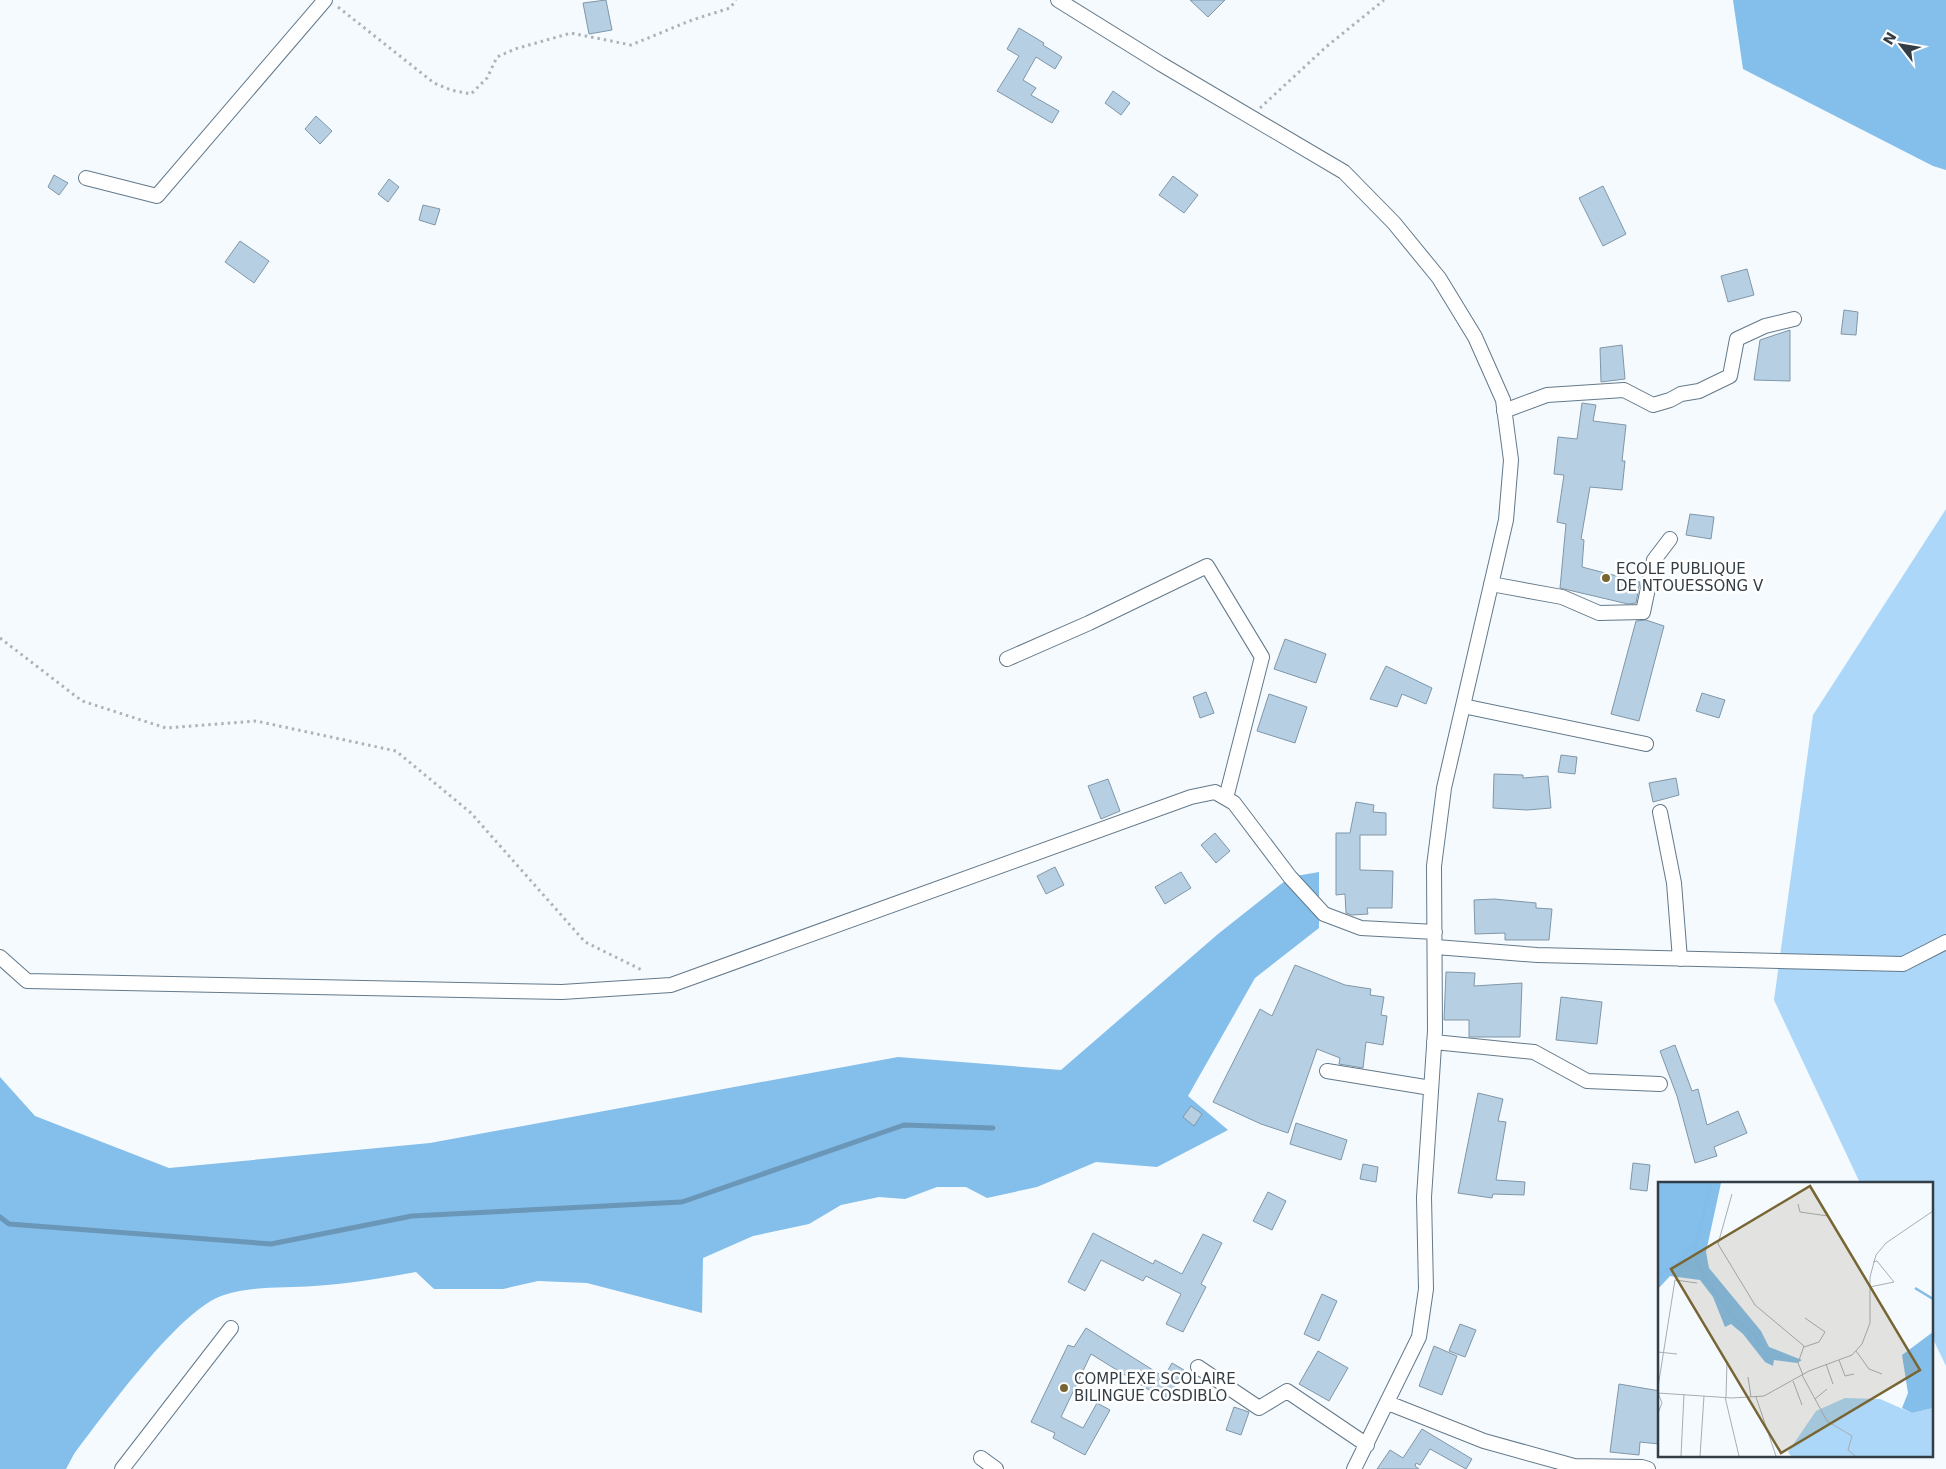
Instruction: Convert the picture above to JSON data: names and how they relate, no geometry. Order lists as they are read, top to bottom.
{
  "places": ["ECOLE PUBLIQUE DE NTOUESSONG V", "COMPLEXE SCOLAIRE BILINGUE COSDIBLO"],
  "north": "top left"
}
